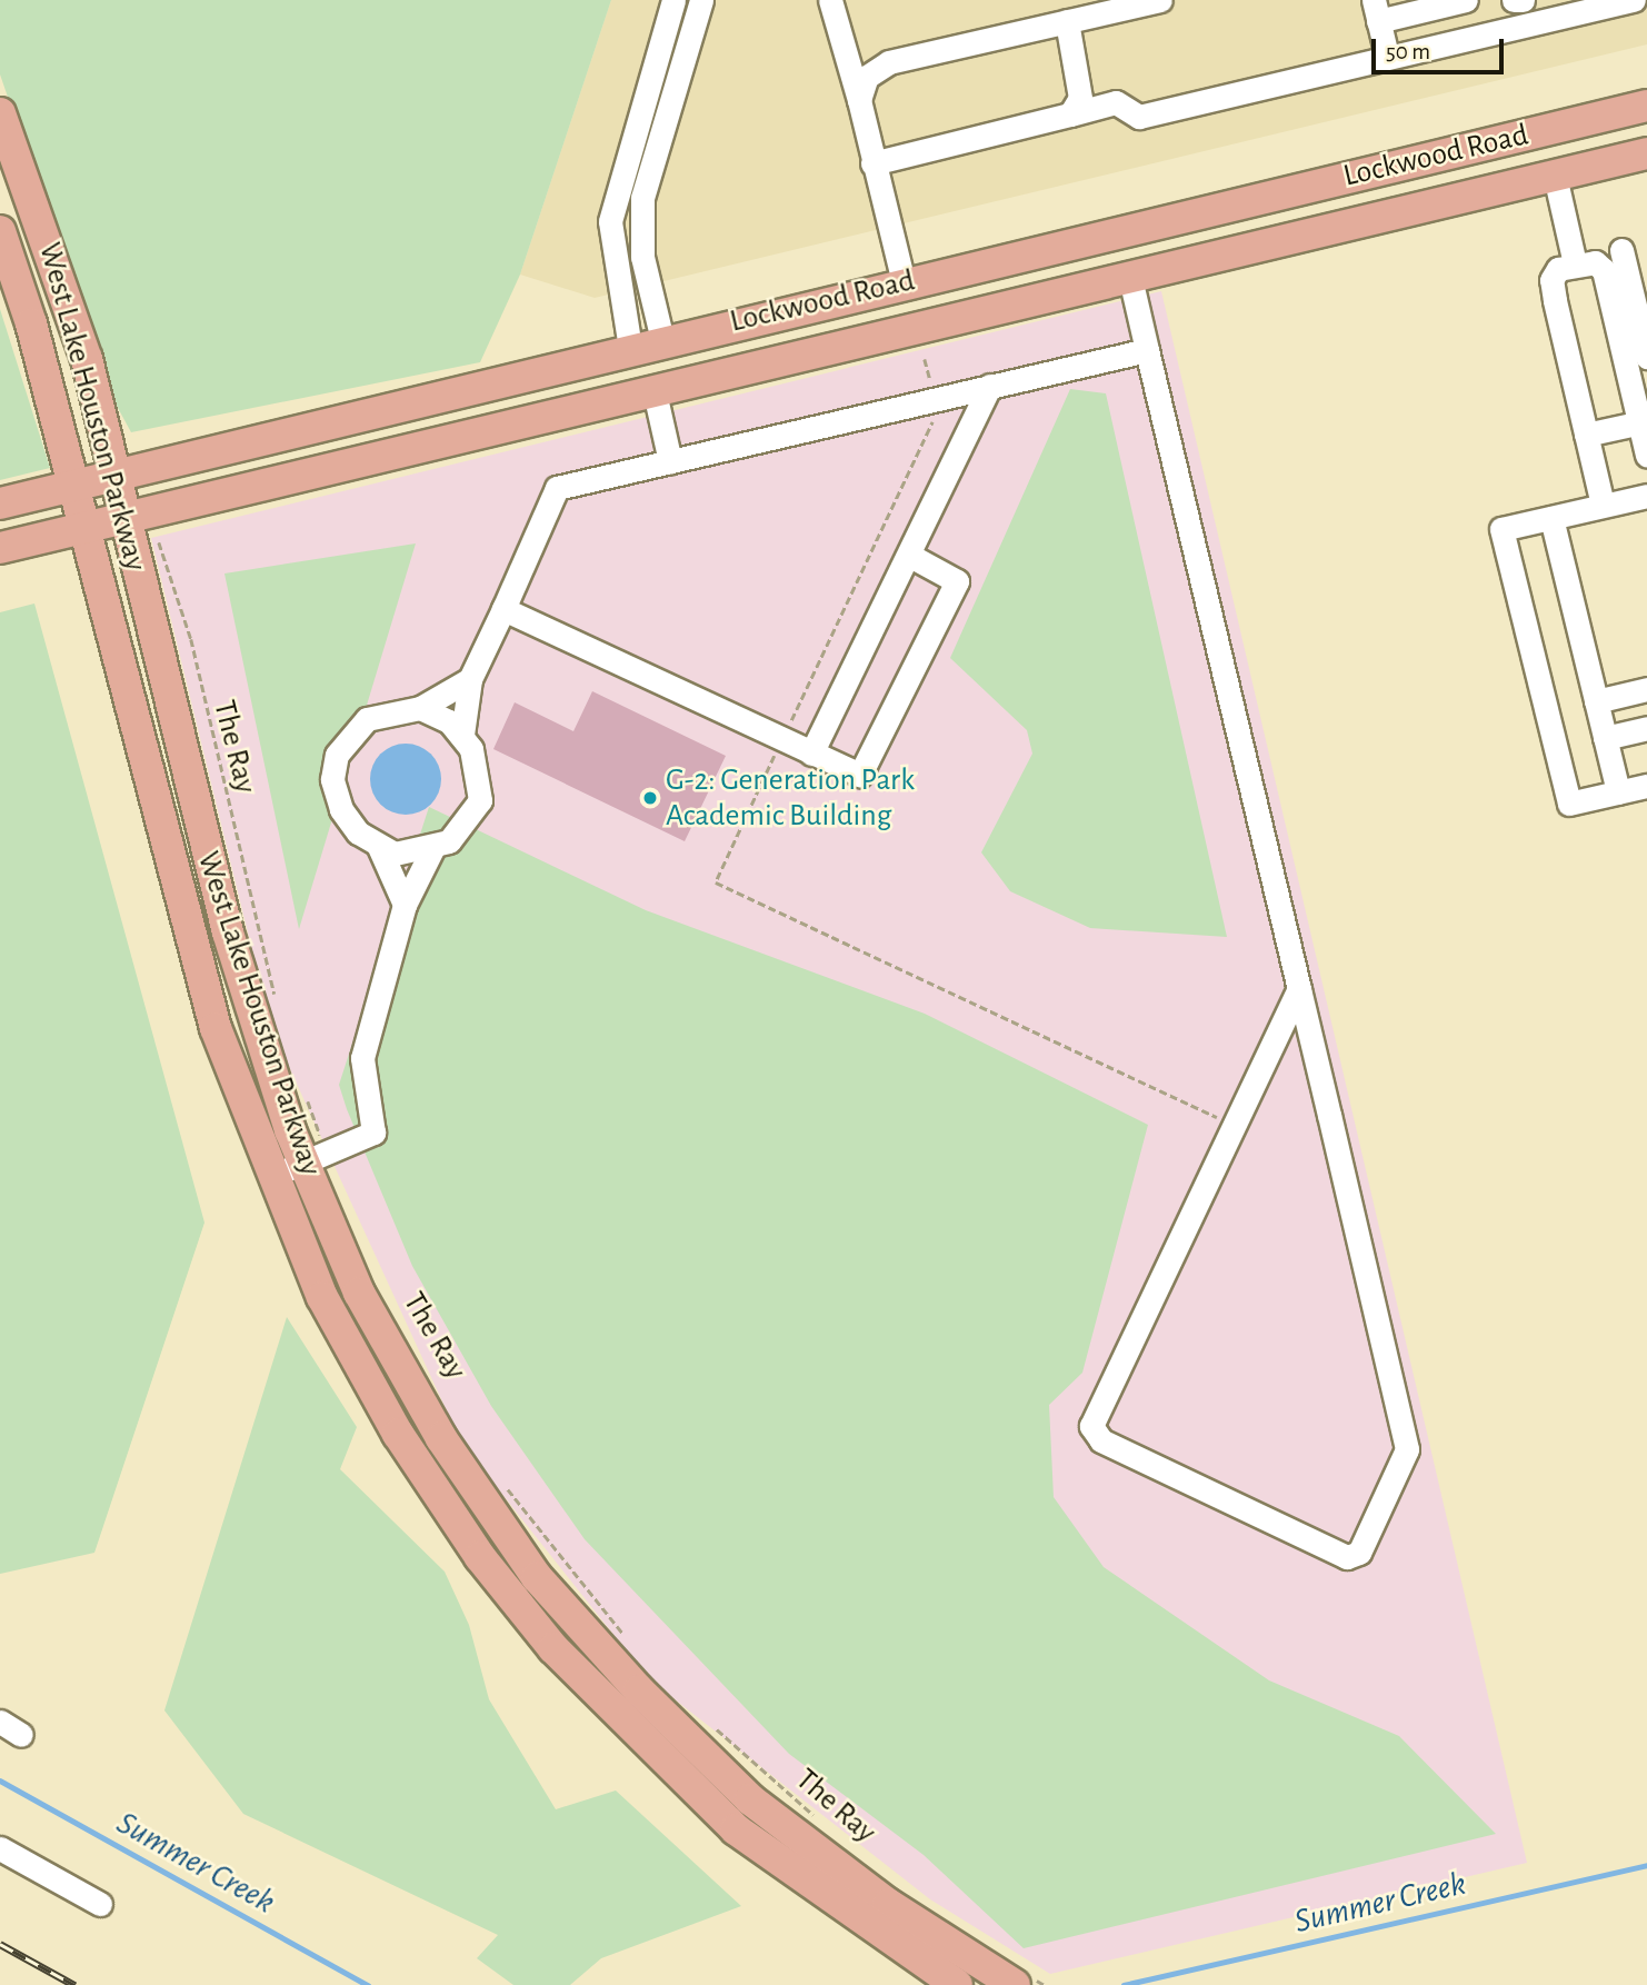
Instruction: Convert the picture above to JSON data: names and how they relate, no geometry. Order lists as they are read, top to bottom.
{
  "streets": {
    "main road": ["Lockwood Road", "West Lake Houston Parkway"],
    "path": ["The Ray"]
  },
  "crossings": [
    ["Lockwood Road", "West Lake Houston Parkway"]
  ],
  "water": ["Summer Creek"],
  "places": ["G-2: Generation Park Academic Building"],
  "scale_bar": "50 m"
}
